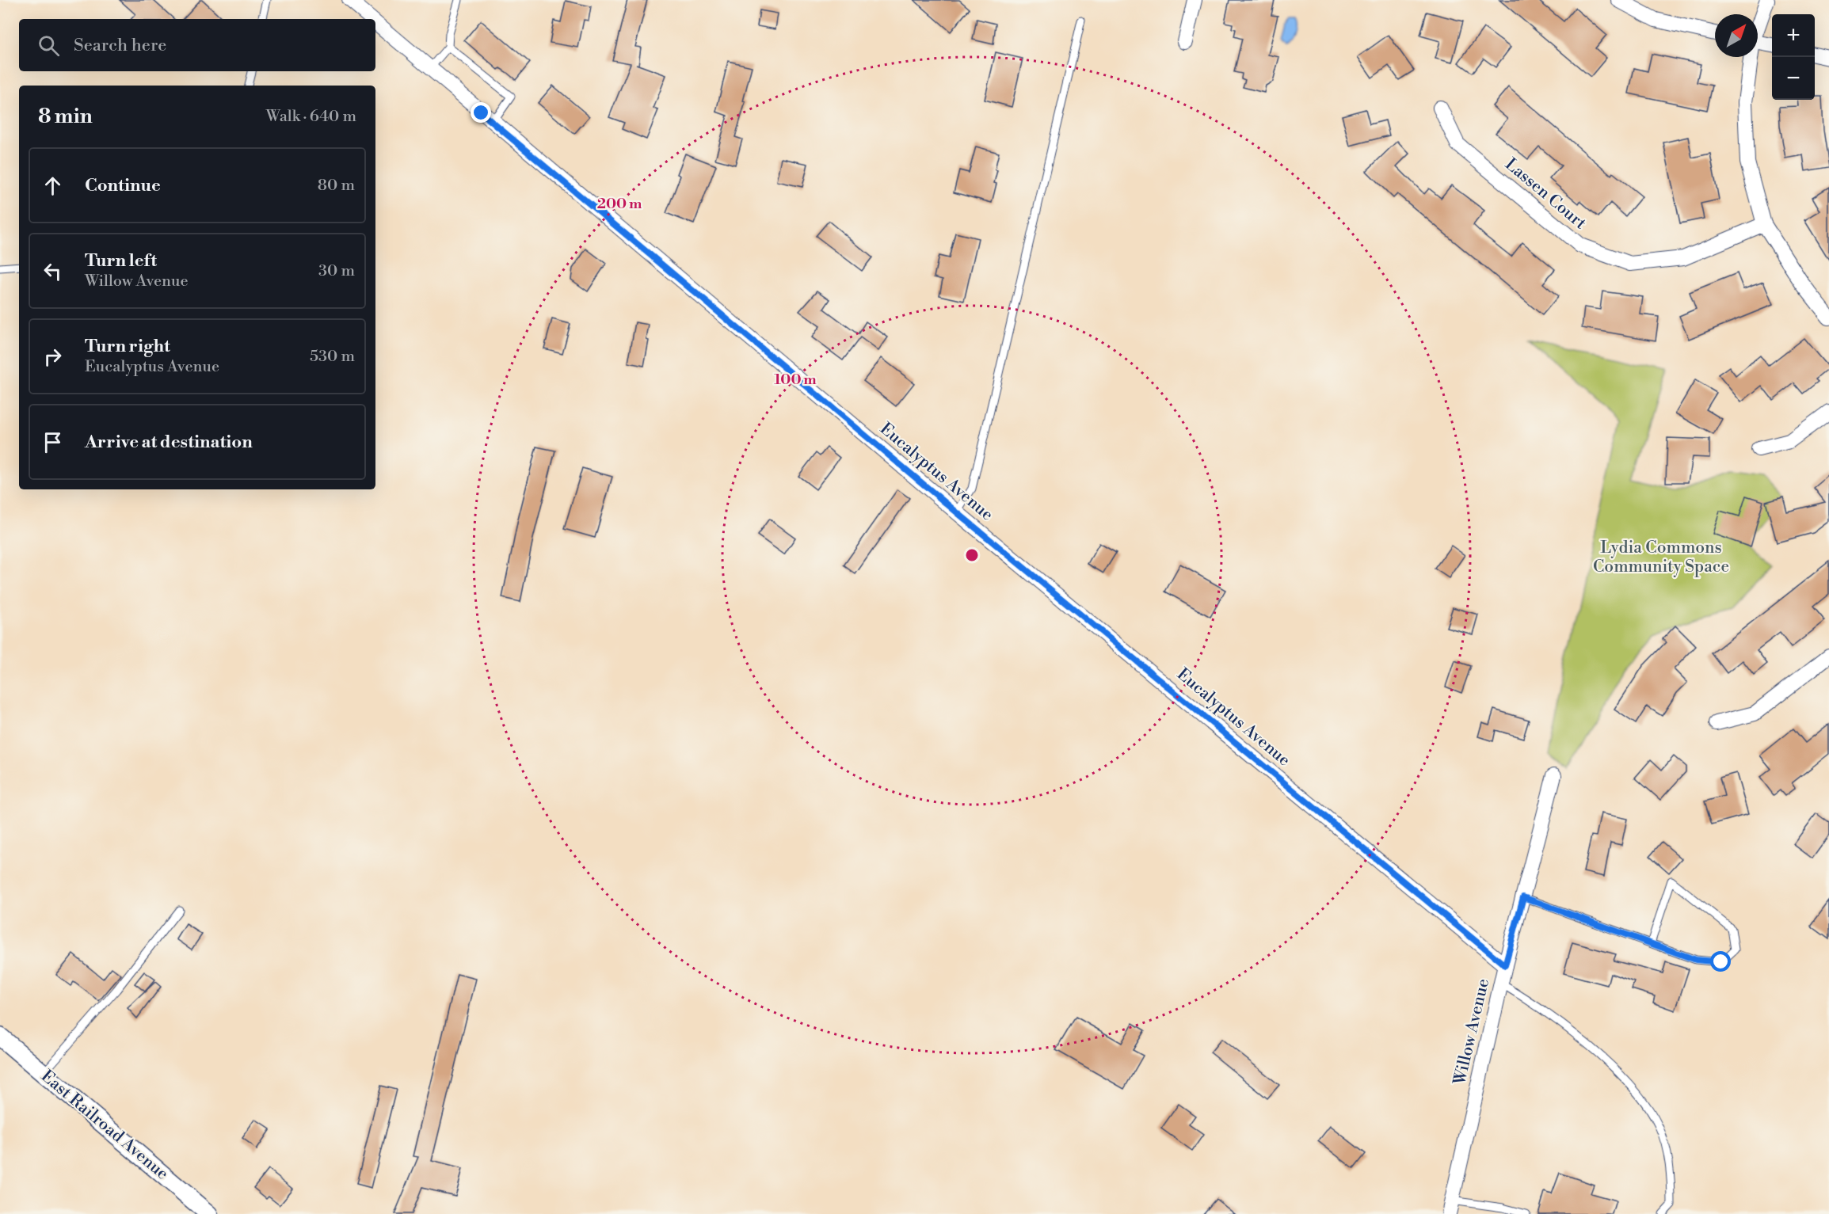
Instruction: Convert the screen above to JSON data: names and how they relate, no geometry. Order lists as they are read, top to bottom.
{
  "streets": {
    "street": [
      "Lassen Court",
      "Eucalyptus Avenue",
      "Willow Avenue",
      "East Railroad Avenue"
    ]
  },
  "crossings": [
    ["Eucalyptus Avenue", "Willow Avenue"]
  ],
  "parks": ["Lydia Commons Community Space"],
  "north": "top right",
  "page": {
    "map_buttons": ["+", "−"],
    "search": "Search here",
    "heading": ["8 min", "Walk · 640 m"],
    "list": [
      ["Continue", "80 m"],
      ["Turn left", "Willow Avenue", "30 m"],
      ["Turn right", "Eucalyptus Avenue", "530 m"],
      "Arrive at destination"
    ]
  },
  "rings": ["200 m", "100 m"]
}
